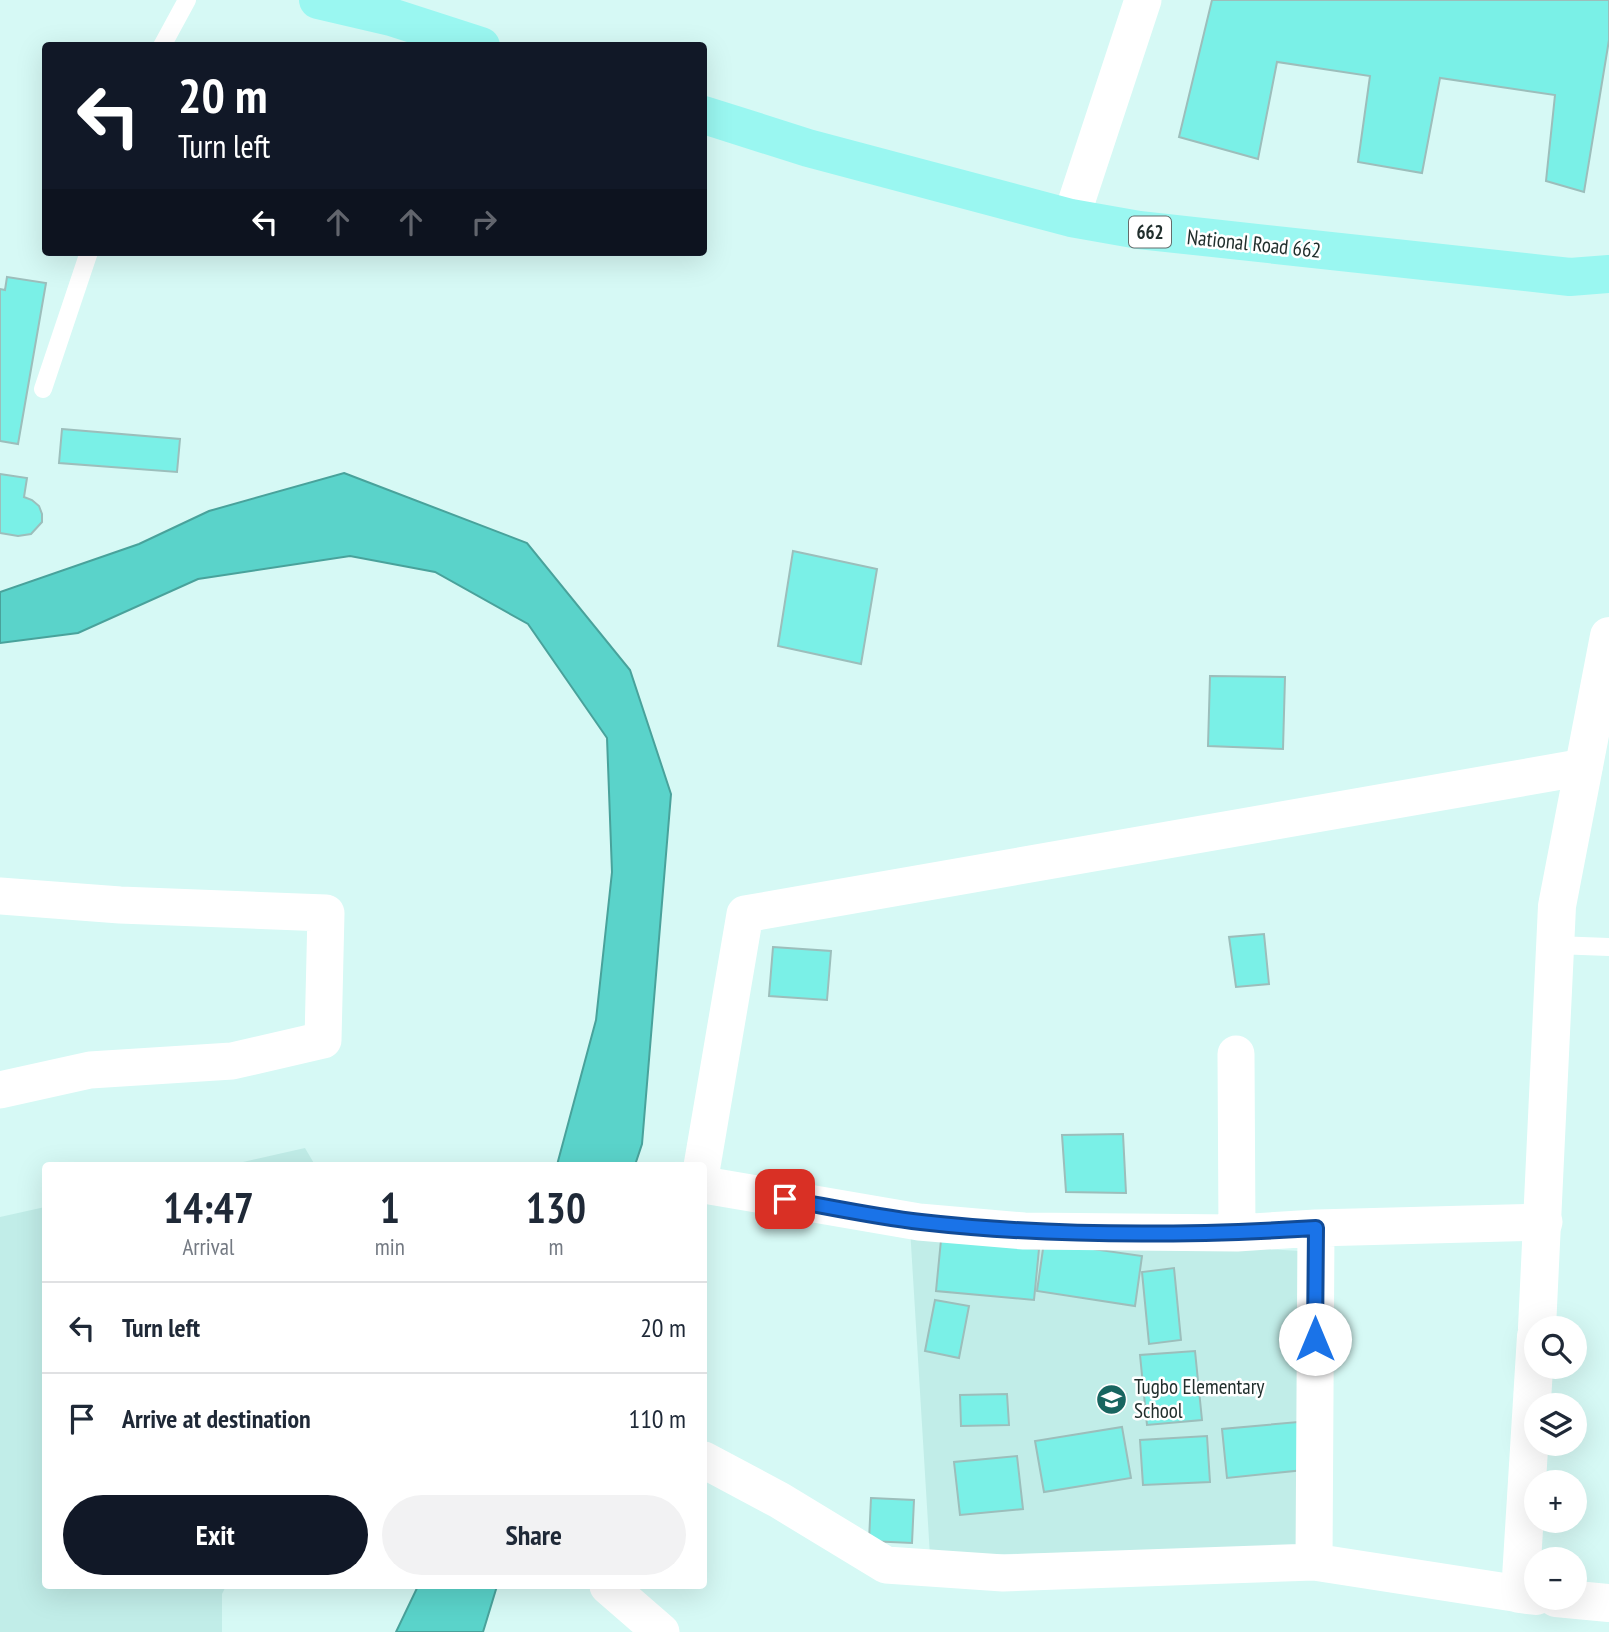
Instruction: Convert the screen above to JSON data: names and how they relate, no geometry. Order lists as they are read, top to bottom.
{
  "streets": {
    "main road": ["662", "National Road 662"]
  },
  "places": {
    "school or university": ["Tugbo Elementary School"]
  },
  "page": {
    "turn": ["20 m", "Turn left"],
    "eta": [
      "14:47",
      "Arrival",
      "1",
      "min",
      "130",
      "m"
    ],
    "list": [
      {
        "name": "Turn left",
        "value": "20 m"
      },
      {
        "name": "Arrive at destination",
        "value": "110 m"
      }
    ],
    "map_buttons": ["+", "−"],
    "buttons": ["Exit", "Share"]
  }
}
